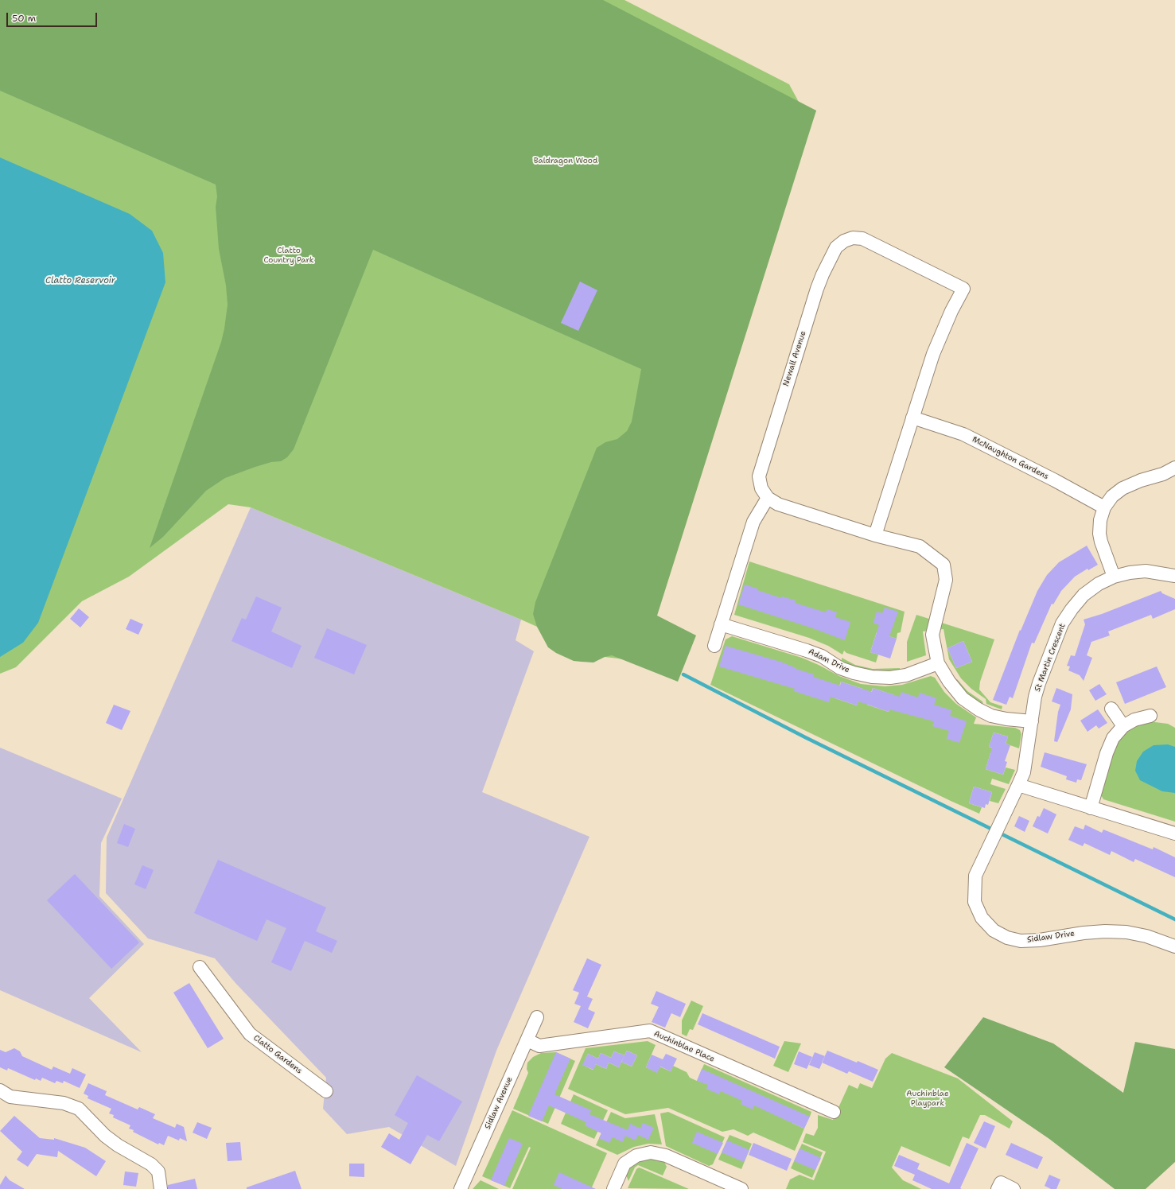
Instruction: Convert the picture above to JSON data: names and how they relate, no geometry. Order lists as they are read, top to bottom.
{
  "streets": {
    "street": [
      "Newall Avenue",
      "McNaughton Gardens",
      "St Martin Crescent",
      "Adam Drive",
      "Sidlaw Drive",
      "Auchinblae Place",
      "Clatto Gardens",
      "Sidlaw Avenue"
    ]
  },
  "crossings": [
    ["Newall Avenue", "McNaughton Gardens"],
    ["St Martin Crescent", "Sidlaw Drive"],
    ["Auchinblae Place", "Sidlaw Avenue"]
  ],
  "water": ["Clatto Reservoir"],
  "parks": ["Baldragon Wood", "Clatto Country Park", "Auchinblae Playpark"],
  "scale_bar": "50 m"
}
